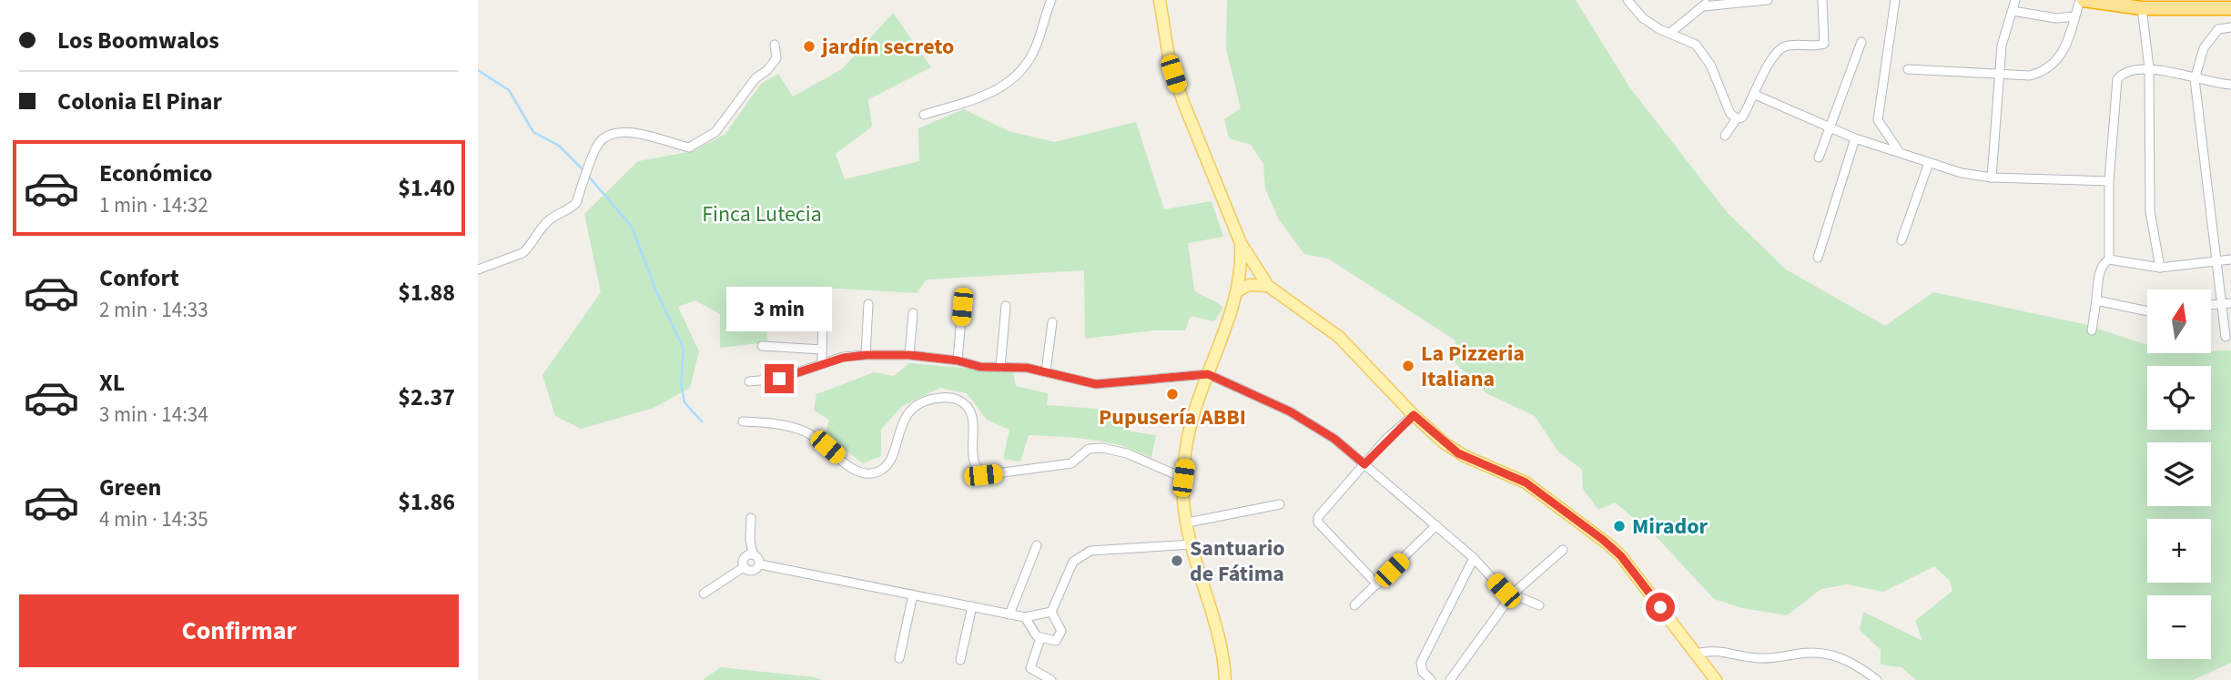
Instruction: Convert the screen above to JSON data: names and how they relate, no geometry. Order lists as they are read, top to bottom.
{
  "parks": ["Finca Lutecia"],
  "places": [
    "jardín secreto",
    "La Pizzeria Italiana",
    "Pupusería ABBI",
    "Mirador",
    "Santuario de Fátima"
  ],
  "north": "top",
  "page": {
    "banner": ["Los Boomwalos", "Colonia El Pinar"],
    "list": [
      {
        "name": "Económico",
        "note": "1 min · 14:32",
        "value": "$1.40"
      },
      {
        "name": "Confort",
        "note": "2 min · 14:33",
        "value": "$1.88"
      },
      {
        "name": "XL",
        "note": "3 min · 14:34",
        "value": "$2.37"
      },
      {
        "name": "Green",
        "note": "4 min · 14:35",
        "value": "$1.86"
      }
    ],
    "bubble": "3 min",
    "map_buttons": ["+", "−"],
    "buttons": "Confirmar"
  }
}
